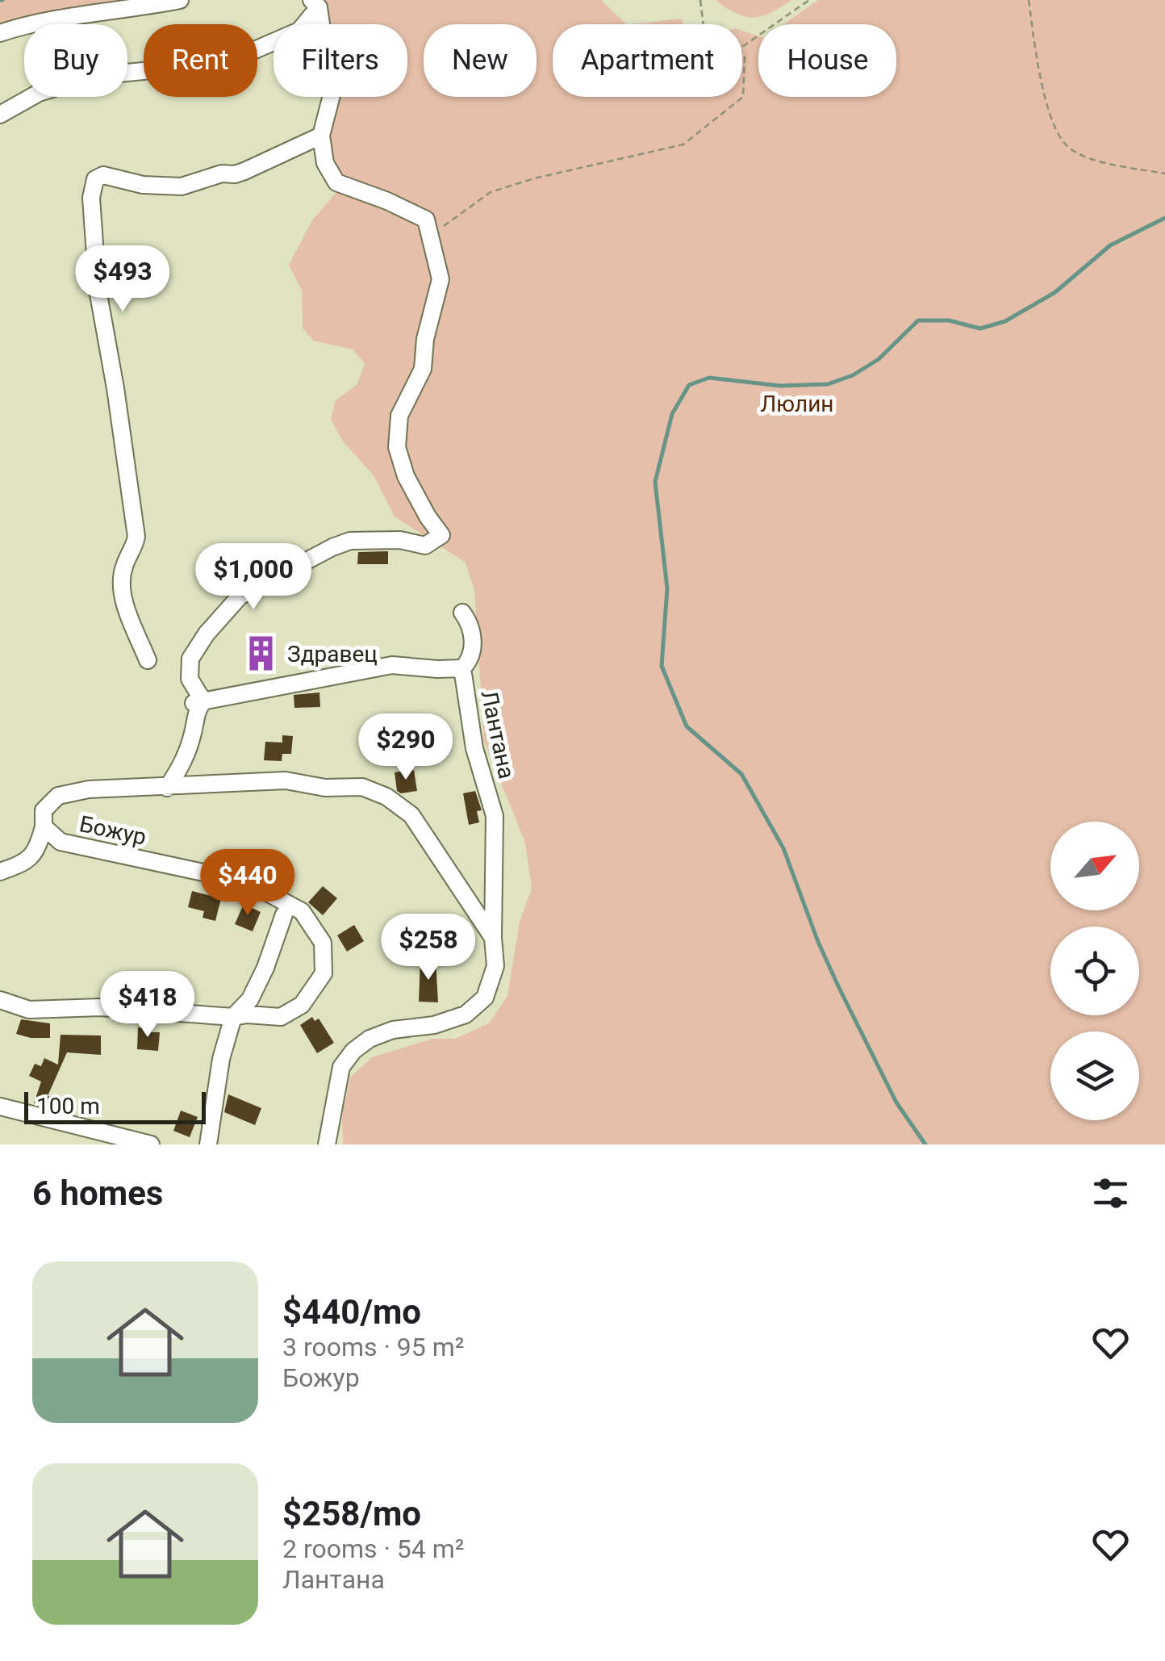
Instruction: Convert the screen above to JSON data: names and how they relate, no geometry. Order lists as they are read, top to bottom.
{
  "streets": {
    "street": ["Лантана", "Божур"]
  },
  "crossings": [
    ["Лантана", "Божур"]
  ],
  "parks": ["Люлин"],
  "places": {
    "building": ["Здравец"]
  },
  "scale_bar": "100 m",
  "north": "top right",
  "page": {
    "chip": [
      "Buy",
      "Rent",
      "Filters",
      "New",
      "Apartment",
      "House"
    ],
    "price": [
      "$493",
      "$1,000",
      "$290",
      "$440",
      "$258",
      "$418"
    ],
    "scale": "100 m",
    "heading": "6 homes",
    "list": [
      {
        "name": "$440/mo",
        "note": "3 rooms · 95 m² · Божур"
      },
      {
        "name": "$258/mo",
        "note": "2 rooms · 54 m² · Лантана"
      }
    ]
  }
}
